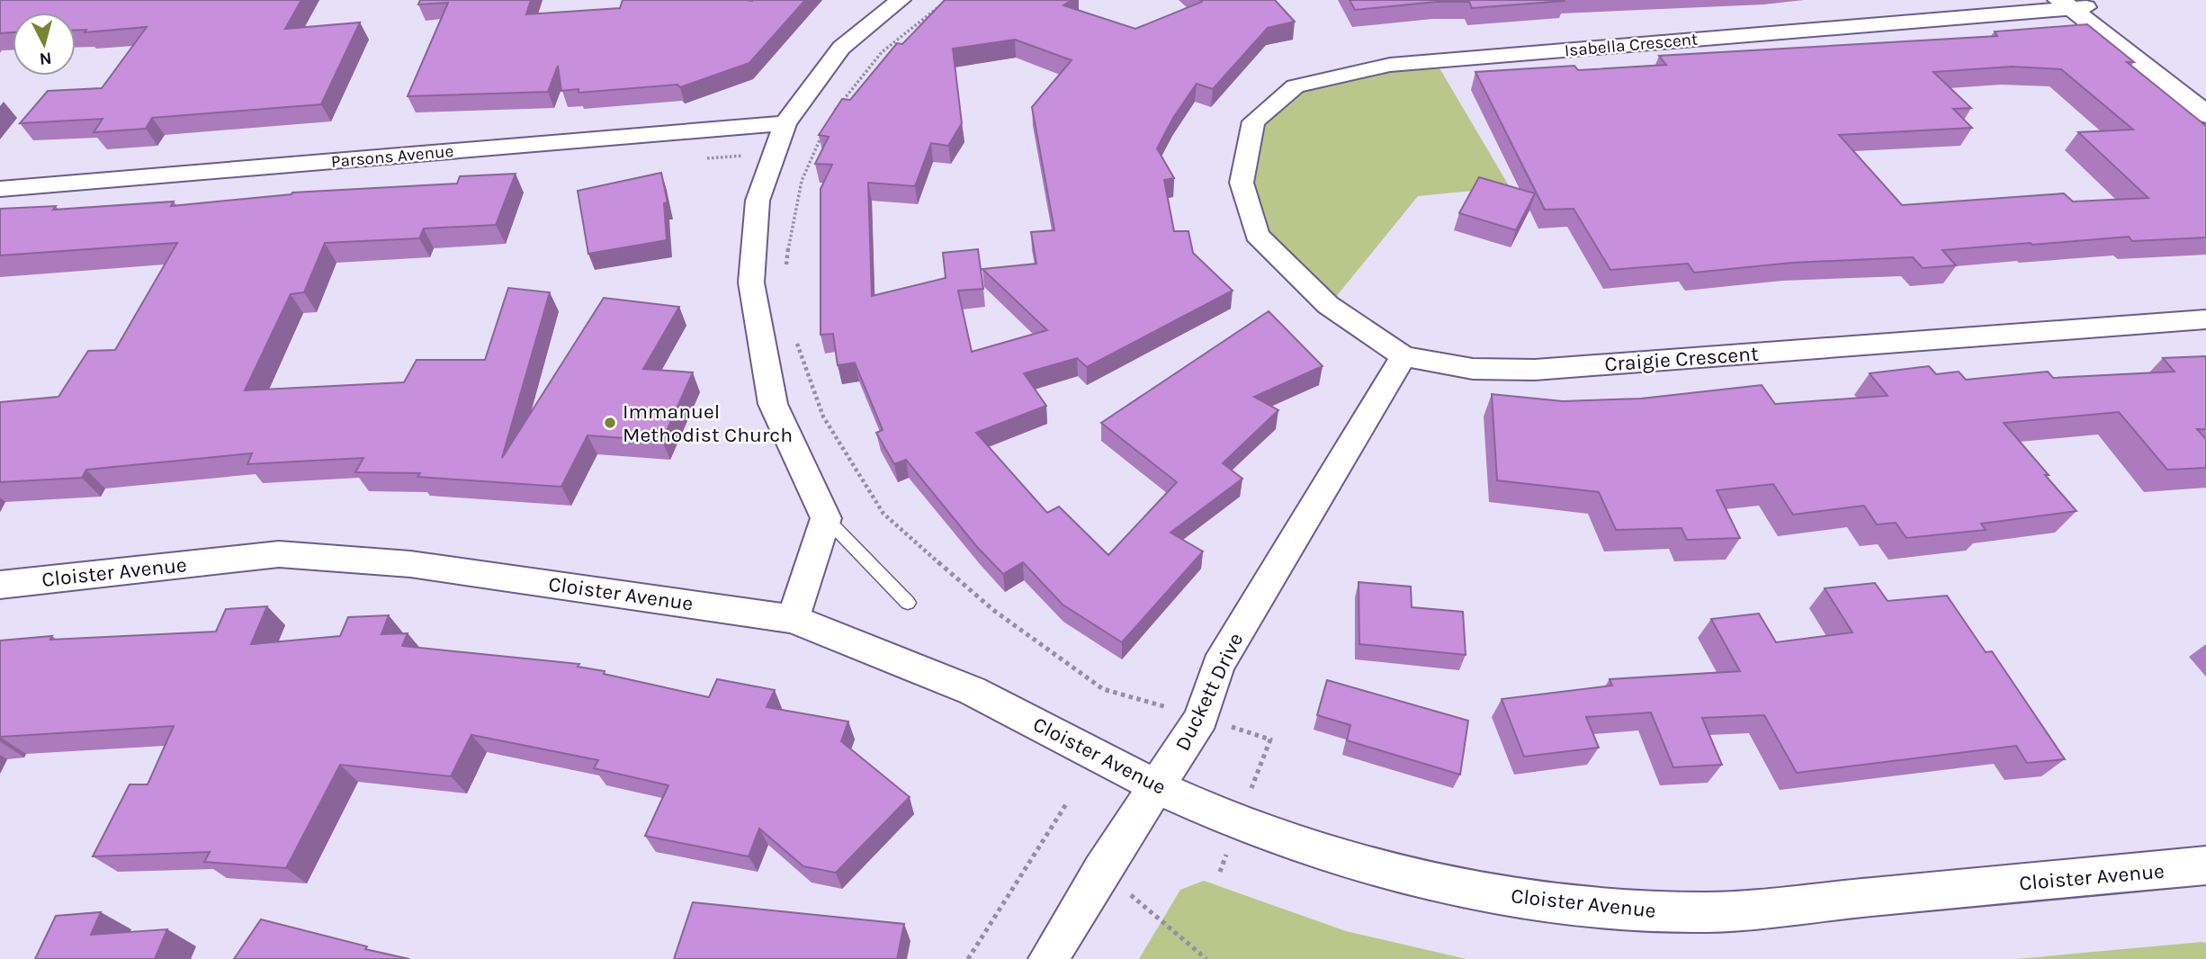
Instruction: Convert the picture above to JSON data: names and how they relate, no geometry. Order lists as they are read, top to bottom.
{
  "streets": {
    "street": [
      "Isabella Crescent",
      "Parsons Avenue",
      "Craigie Crescent",
      "Cloister Avenue",
      "Duckett Drive"
    ]
  },
  "crossings": [
    ["Isabella Crescent", "Craigie Crescent"],
    ["Craigie Crescent", "Duckett Drive"],
    ["Cloister Avenue", "Duckett Drive"]
  ],
  "places": ["Immanuel Methodist Church"],
  "north": "bottom"
}
